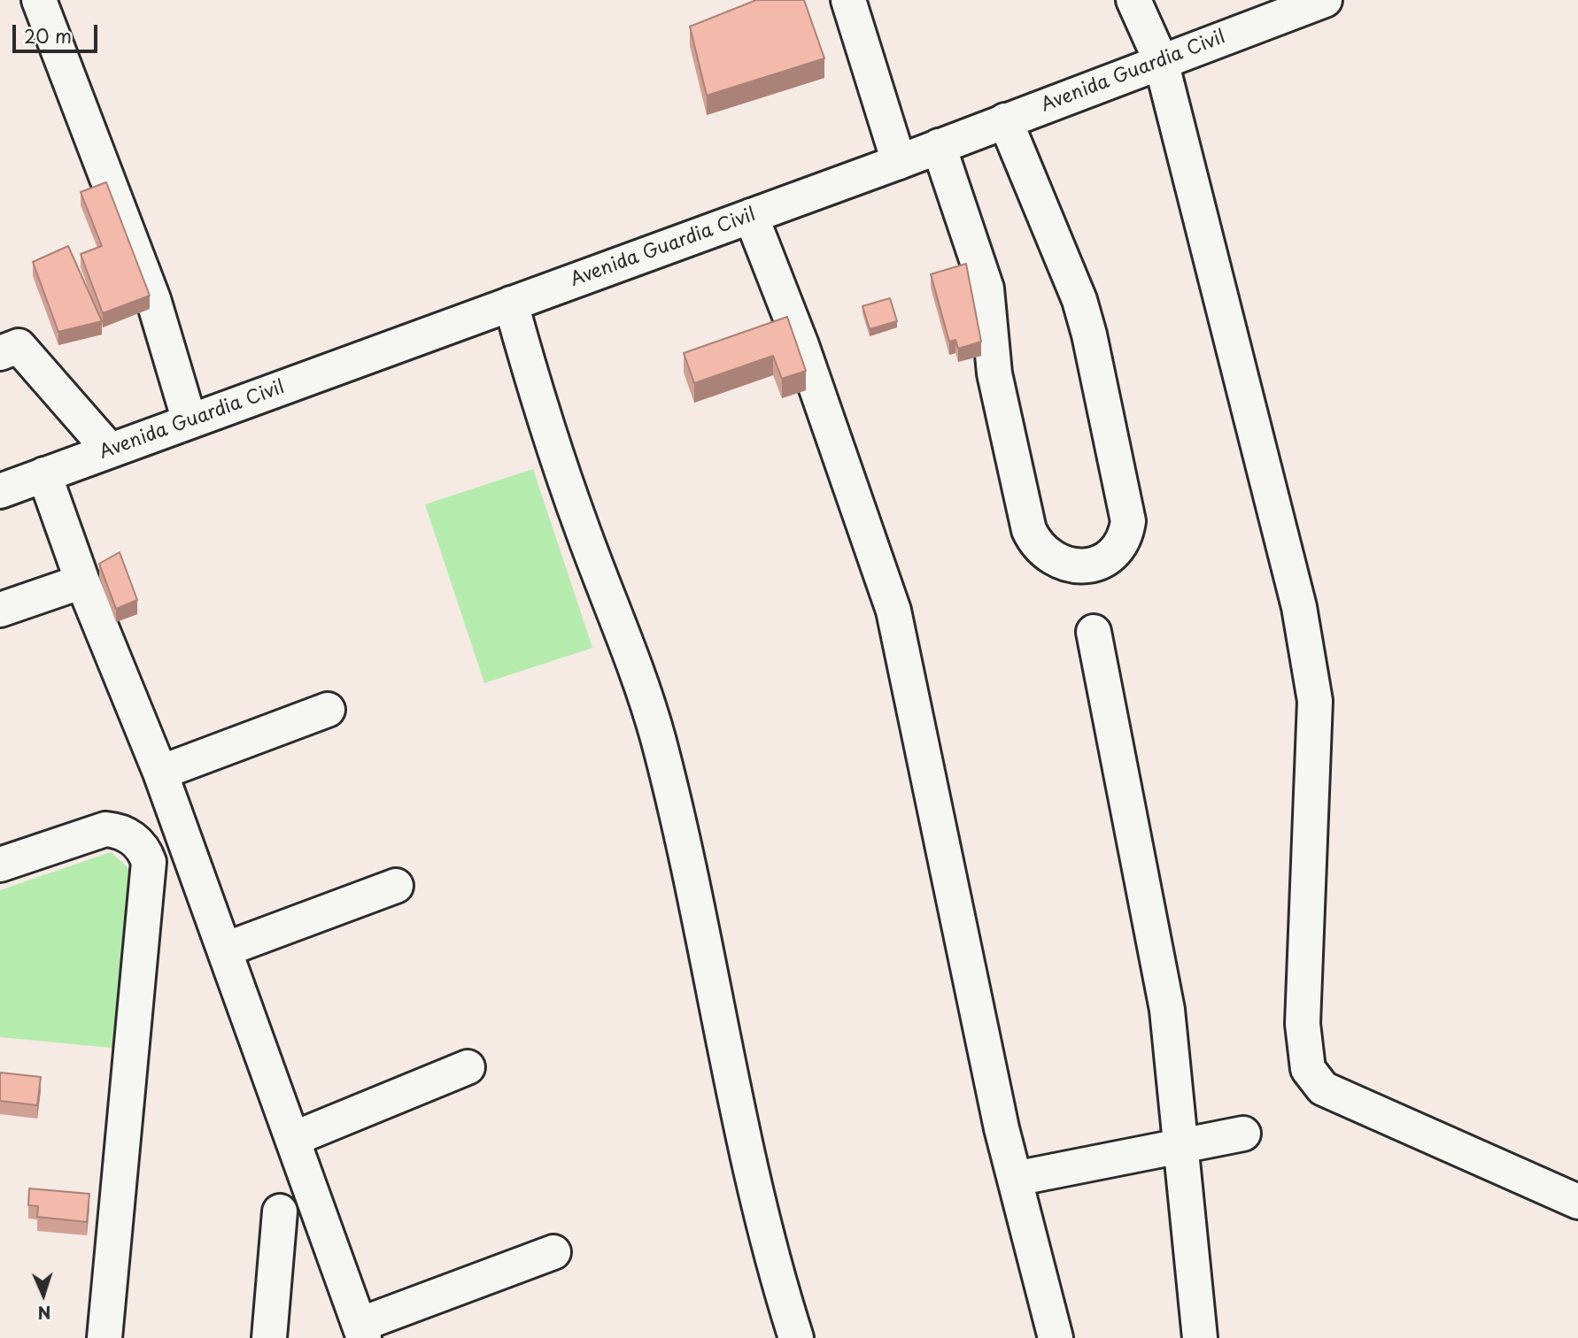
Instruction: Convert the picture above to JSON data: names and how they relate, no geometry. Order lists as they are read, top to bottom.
{
  "streets": {
    "main road": ["Avenida Guardia Civil"]
  },
  "scale_bar": "20 m",
  "north": "bottom"
}
